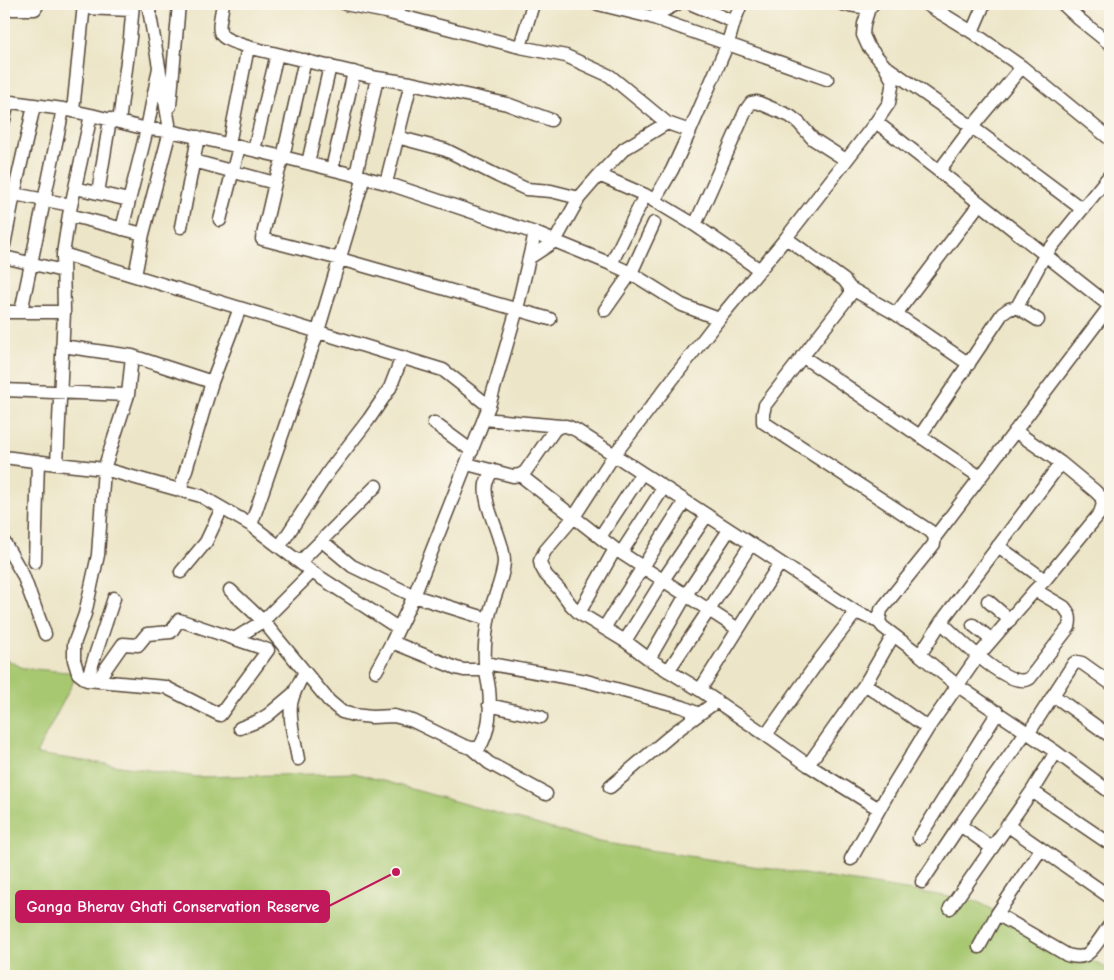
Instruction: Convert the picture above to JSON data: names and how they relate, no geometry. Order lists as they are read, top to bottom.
{
  "places": ["Ganga Bherav Ghati Conservation Reserve"]
}
